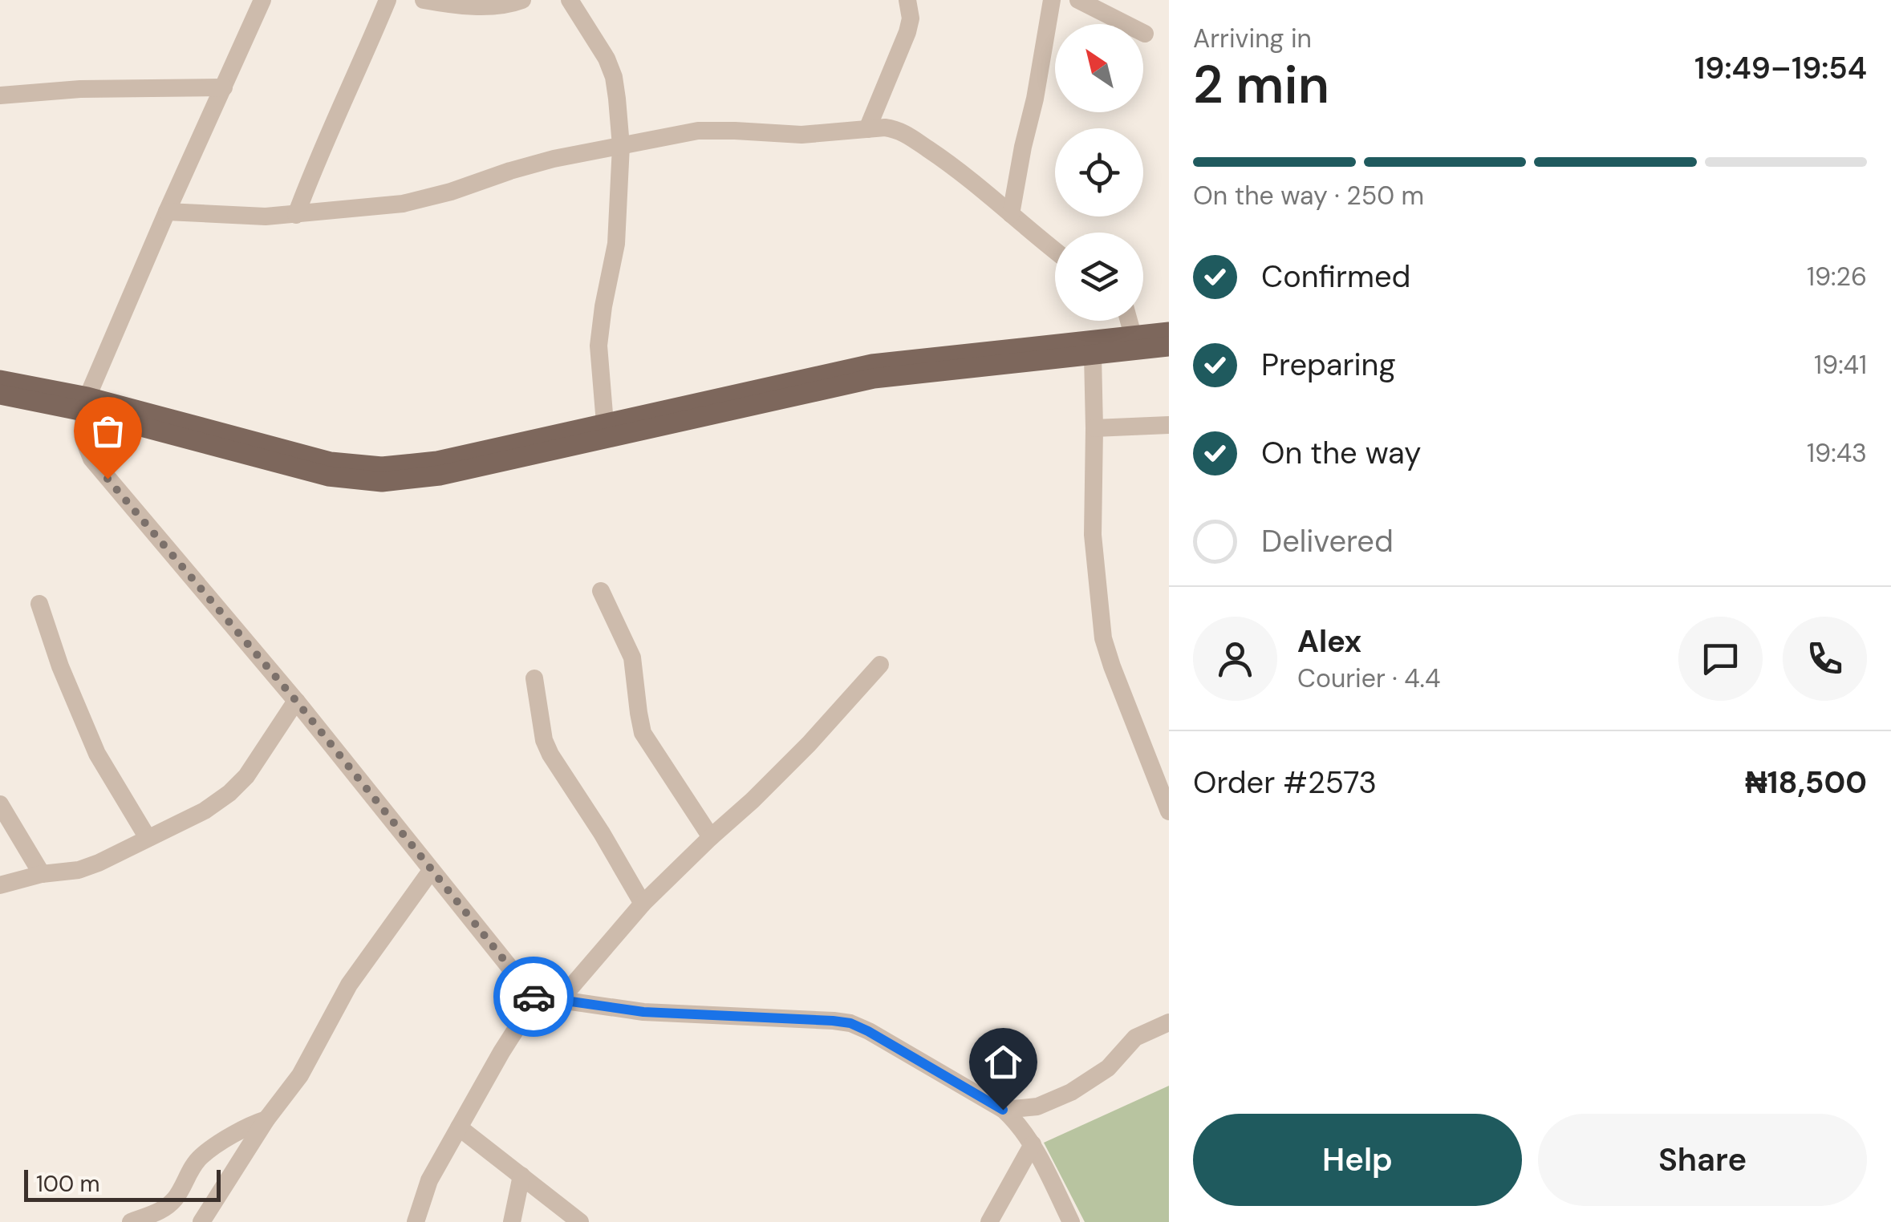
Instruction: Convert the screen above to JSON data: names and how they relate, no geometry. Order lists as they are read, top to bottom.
{
  "scale_bar": "100 m",
  "north": "top left",
  "page": {
    "heading": ["2 min", "Arriving in", "19:49–19:54"],
    "panel": [
      "Alex",
      "Courier · 4.4",
      "Order #2573",
      "₦18,500"
    ],
    "bar": "On the way · 250 m",
    "list": [
      ["Confirmed", "19:26"],
      ["Preparing", "19:41"],
      ["On the way", "19:43"],
      "Delivered"
    ],
    "buttons": ["Help", "Share"],
    "scale": "100 m"
  }
}
